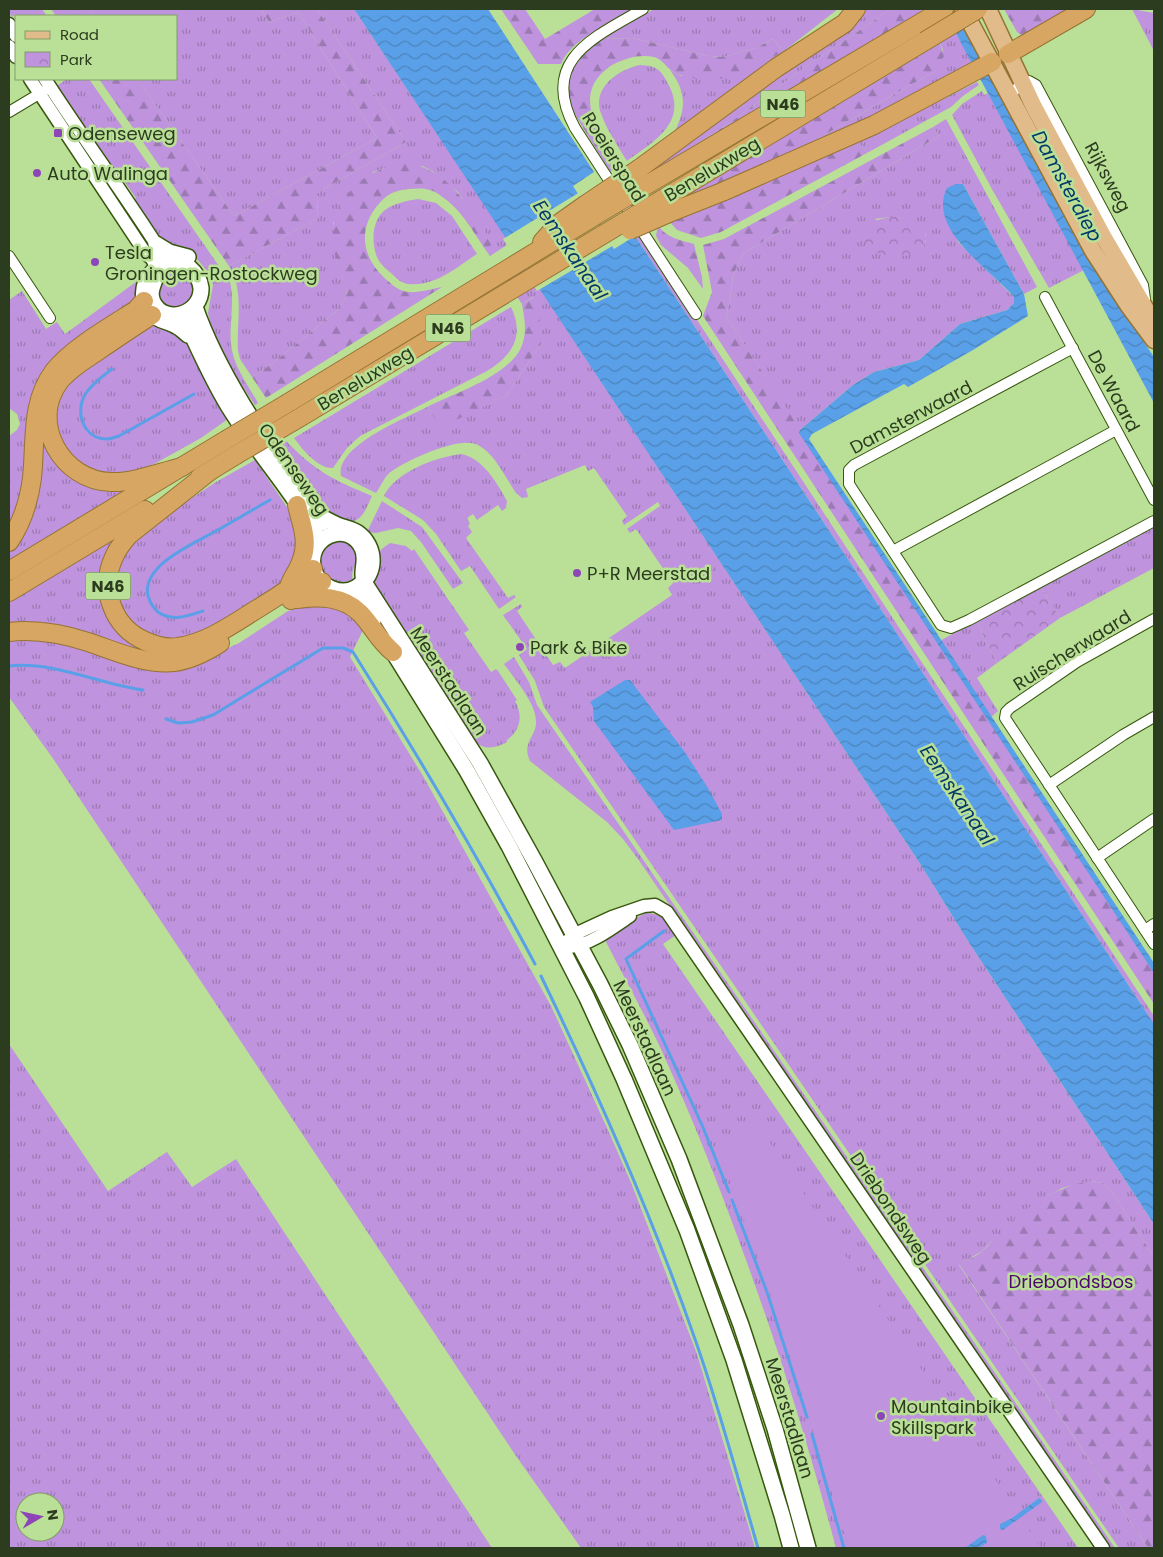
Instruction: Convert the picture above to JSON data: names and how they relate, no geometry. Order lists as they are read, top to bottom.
{
  "streets": {
    "highway": ["N46", "Beneluxweg"],
    "main road": ["Rijksweg", "Odenseweg", "Meerstadlaan"],
    "street": [
      "Roeierspad",
      "De Waard",
      "Damsterwaard",
      "Ruischerwaard",
      "Driebondsweg"
    ]
  },
  "crossings": [
    ["N46", "Beneluxweg"],
    ["N46", "Rijksweg"],
    ["N46", "Odenseweg"],
    ["N46", "Meerstadlaan"],
    ["De Waard", "Damsterwaard"],
    ["Odenseweg", "Meerstadlaan"],
    ["Meerstadlaan", "Driebondsweg"]
  ],
  "water": ["Damsterdiep", "Eemskanaal"],
  "parks": ["Driebondsbos"],
  "places": {
    "transit": ["Odenseweg"],
    "other": [
      "Auto Walinga",
      "Tesla Groningen-Rostockweg",
      "P+R Meerstad",
      "Park & Bike",
      "Mountainbike Skillspark"
    ]
  },
  "legend": ["Road", "Park"],
  "north": "right"
}
